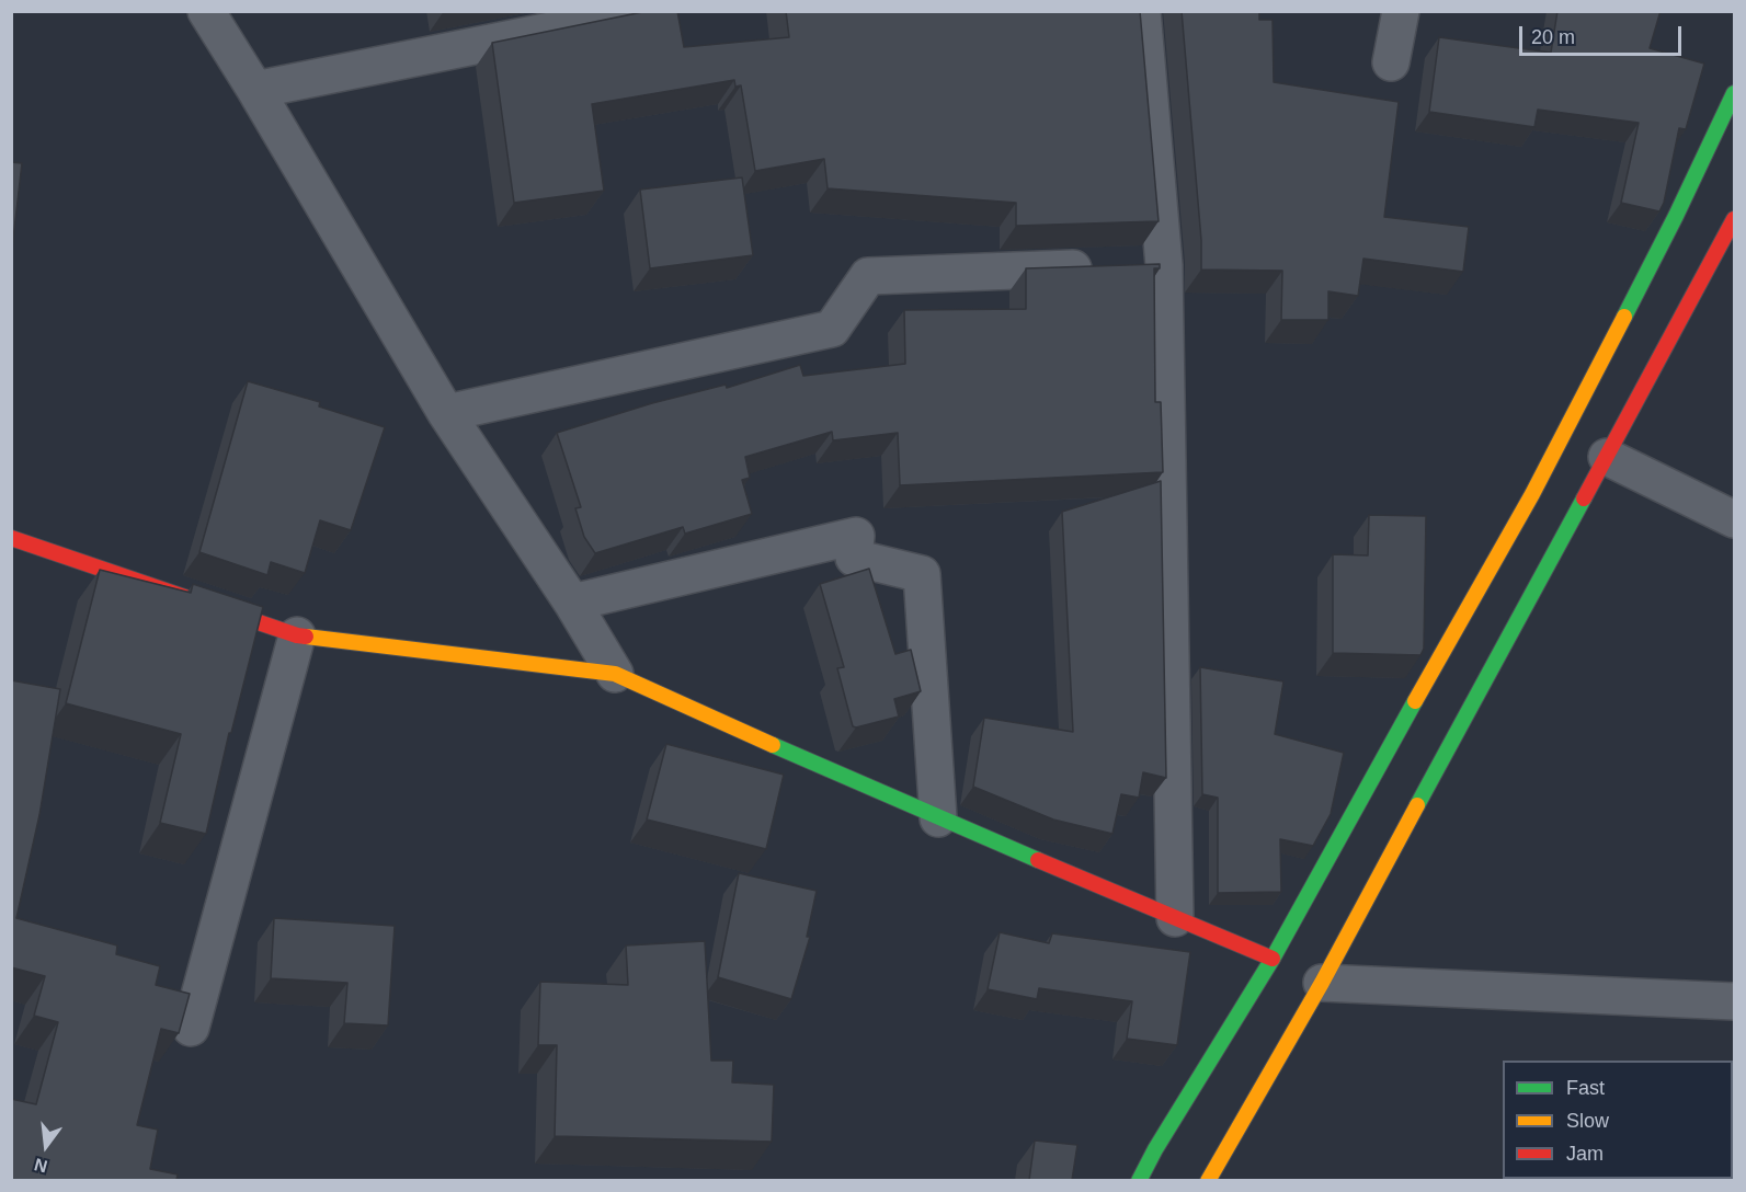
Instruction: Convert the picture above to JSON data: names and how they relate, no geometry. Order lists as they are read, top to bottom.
{
  "legend": ["Fast", "Slow", "Jam"],
  "scale_bar": "20 m",
  "north": "bottom"
}
